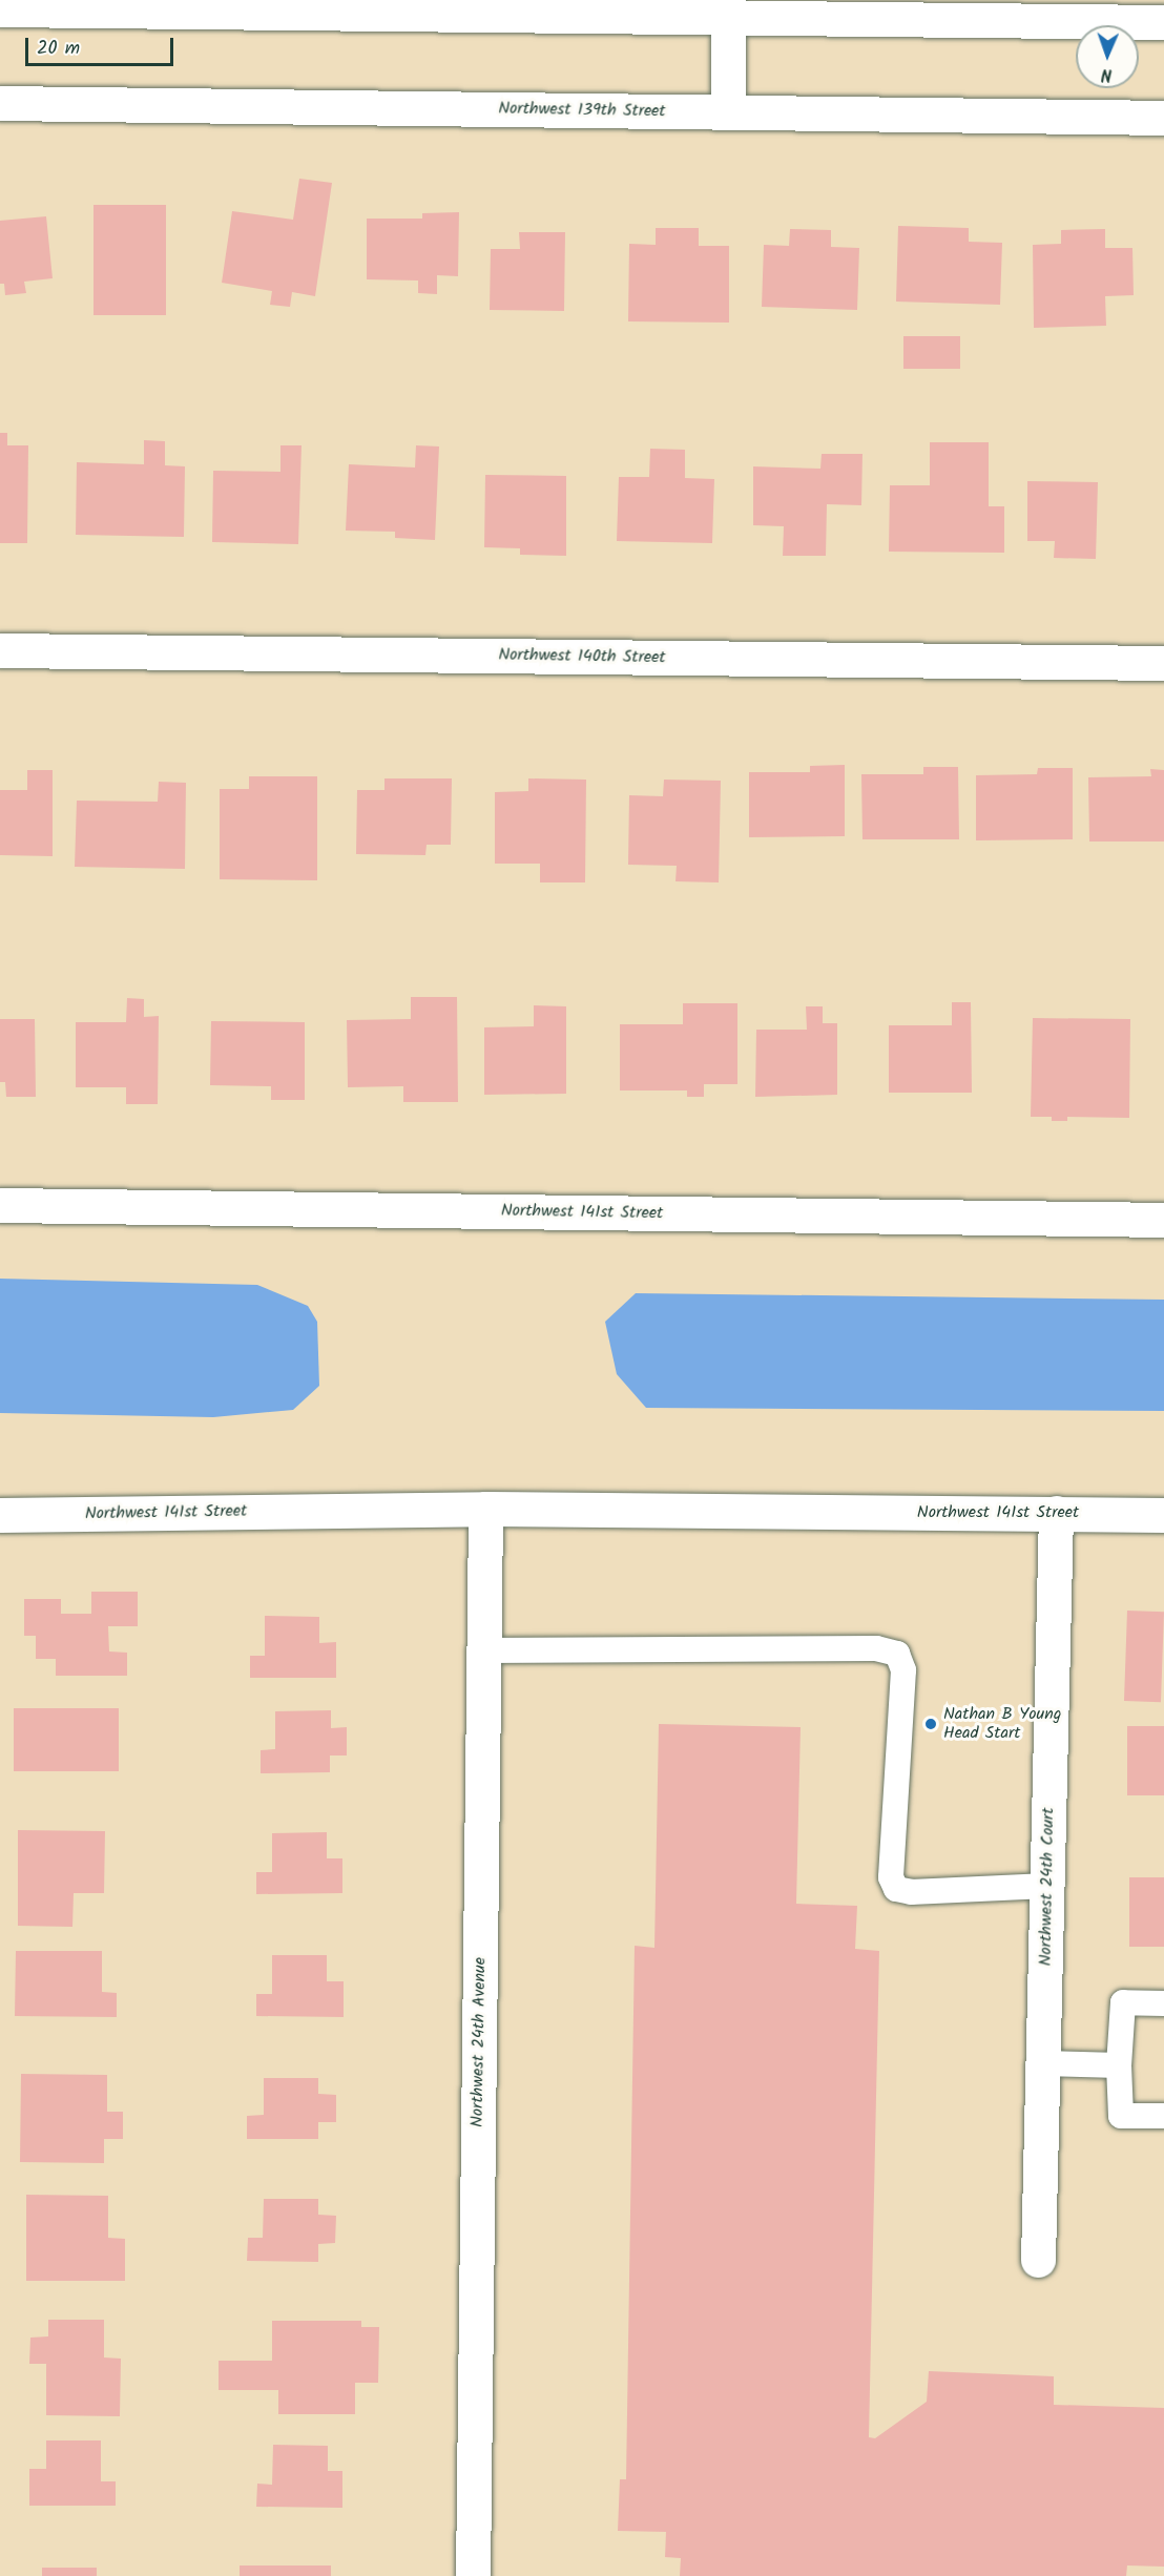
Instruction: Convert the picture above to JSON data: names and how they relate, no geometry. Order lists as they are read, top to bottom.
{
  "streets": {
    "street": [
      "Northwest 139th Street",
      "Northwest 140th Street",
      "Northwest 141st Street",
      "Northwest 24th Court",
      "Northwest 24th Avenue"
    ]
  },
  "crossings": [
    ["Northwest 141st Street", "Northwest 24th Court"],
    ["Northwest 141st Street", "Northwest 24th Avenue"]
  ],
  "places": ["Nathan B Young Head Start"],
  "scale_bar": "20 m",
  "north": "bottom"
}
